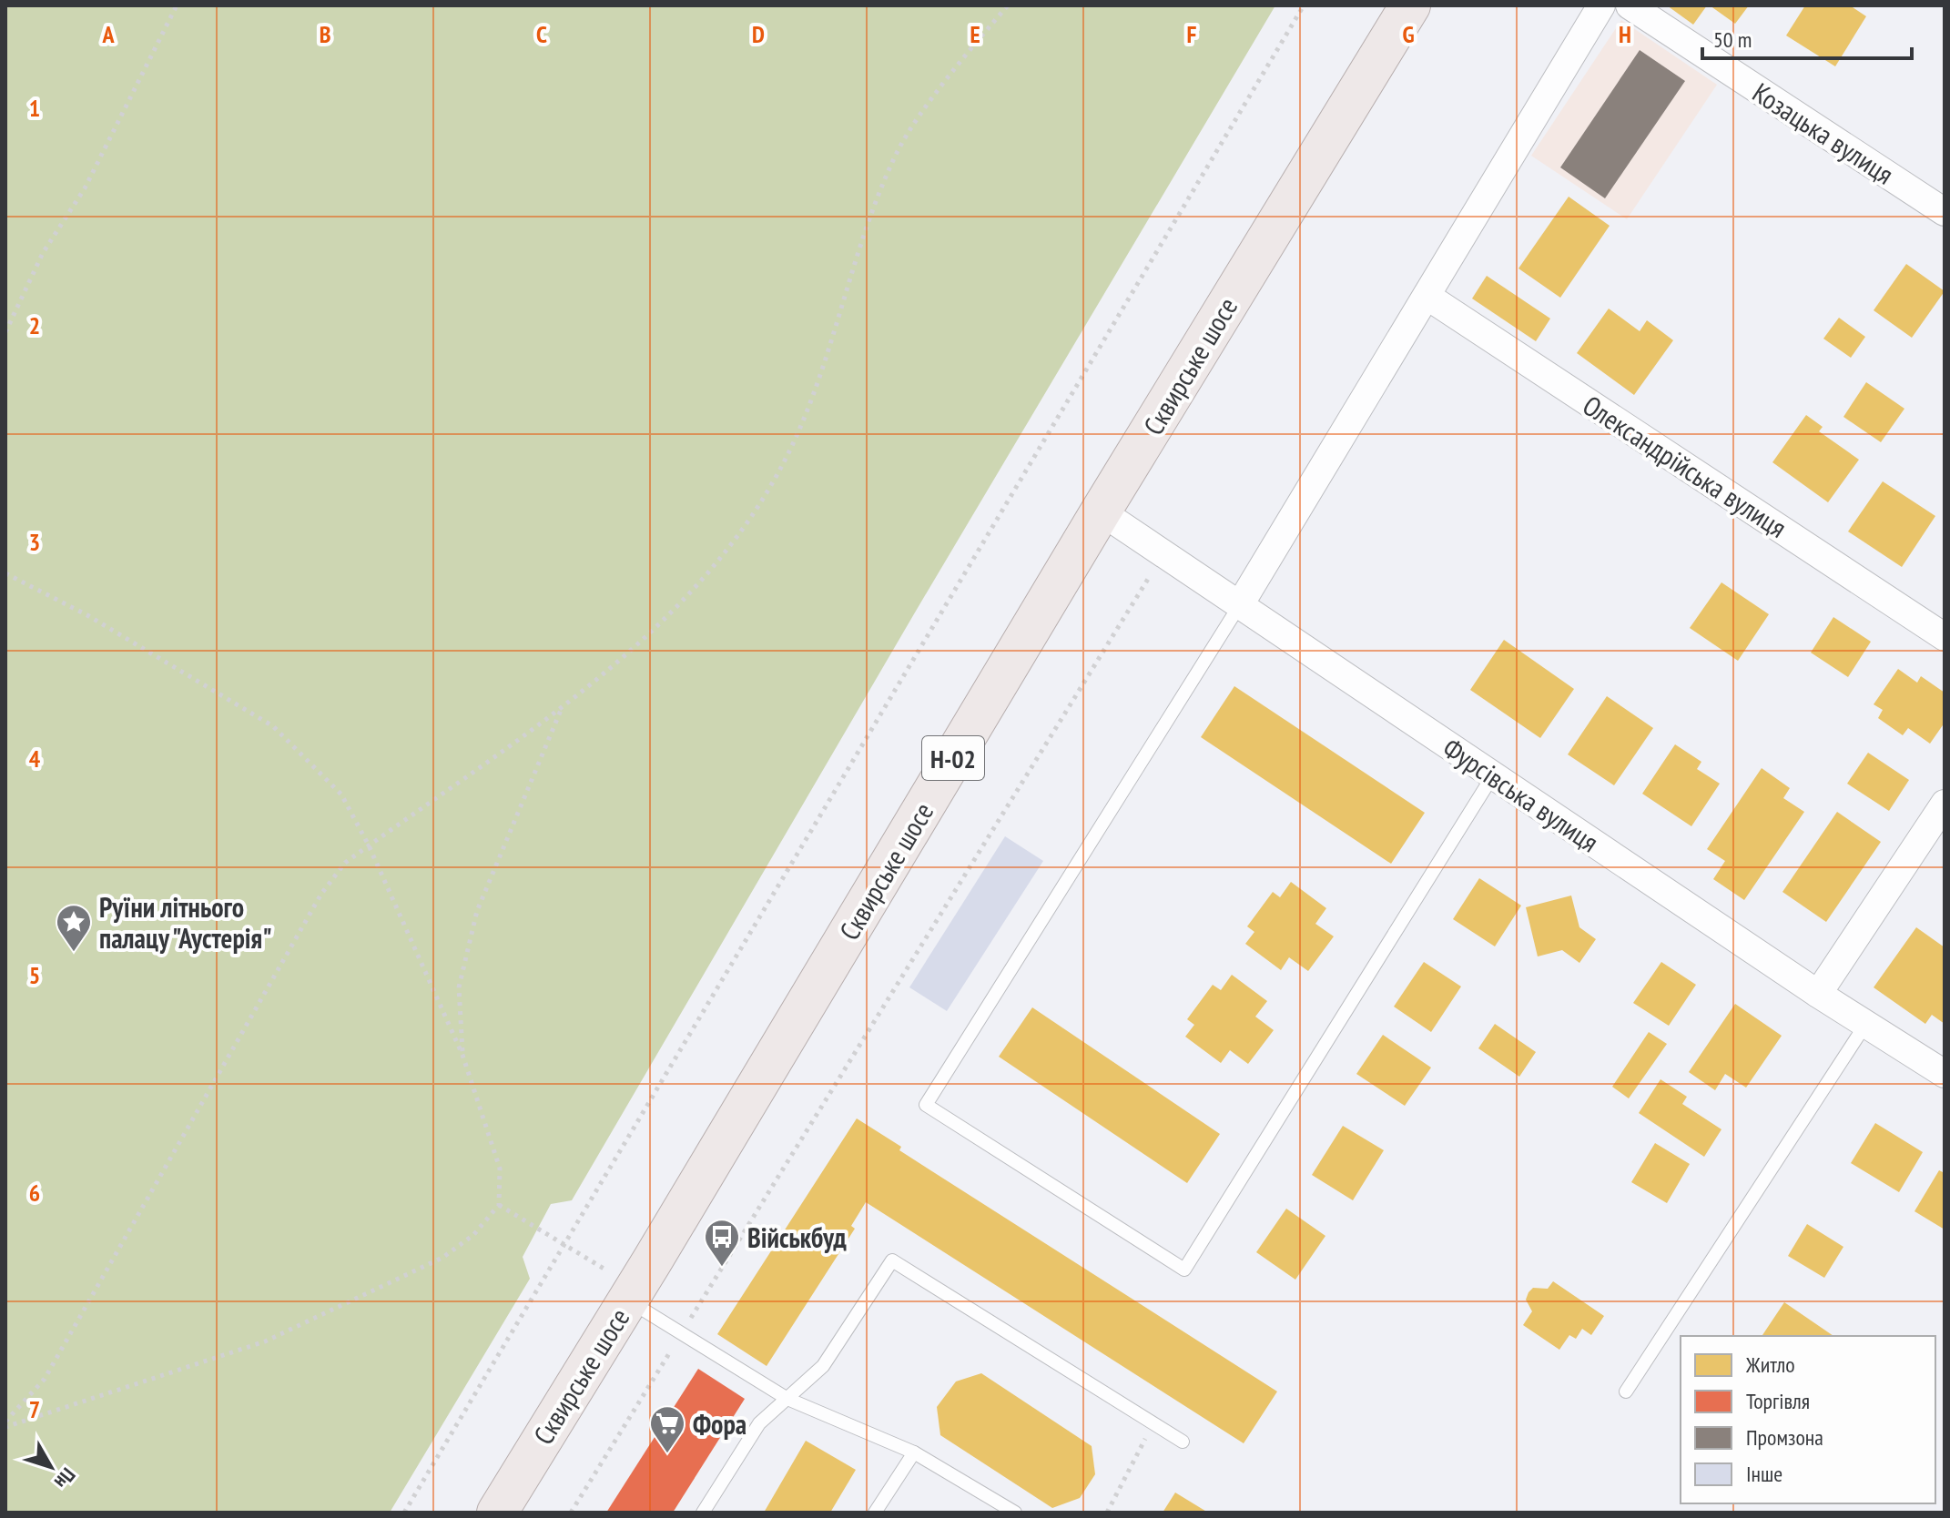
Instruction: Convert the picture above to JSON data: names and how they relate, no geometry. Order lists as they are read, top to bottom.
{
  "streets": {
    "main road": ["Сквирське шосе", "Н-02"],
    "street": ["Козацька вулиця", "Олександрійська вулиця", "Фурсівська вулиця"]
  },
  "crossings": [
    ["Сквирське шосе", "Фурсівська вулиця"]
  ],
  "places": {
    "place": ["Руїни літнього палацу \"Аустерія\""],
    "bus stop": ["Військбуд"],
    "supermarket": ["Фора"]
  },
  "legend": [
    "Житло",
    "Торгівля",
    "Промзона",
    "Інше"
  ],
  "scale_bar": "50 m",
  "north": "bottom right",
  "grid": {
    "columns": [
      "A",
      "B",
      "C",
      "D",
      "E",
      "F",
      "G",
      "H"
    ],
    "rows": [
      "1",
      "2",
      "3",
      "4",
      "5",
      "6",
      "7"
    ]
  }
}
